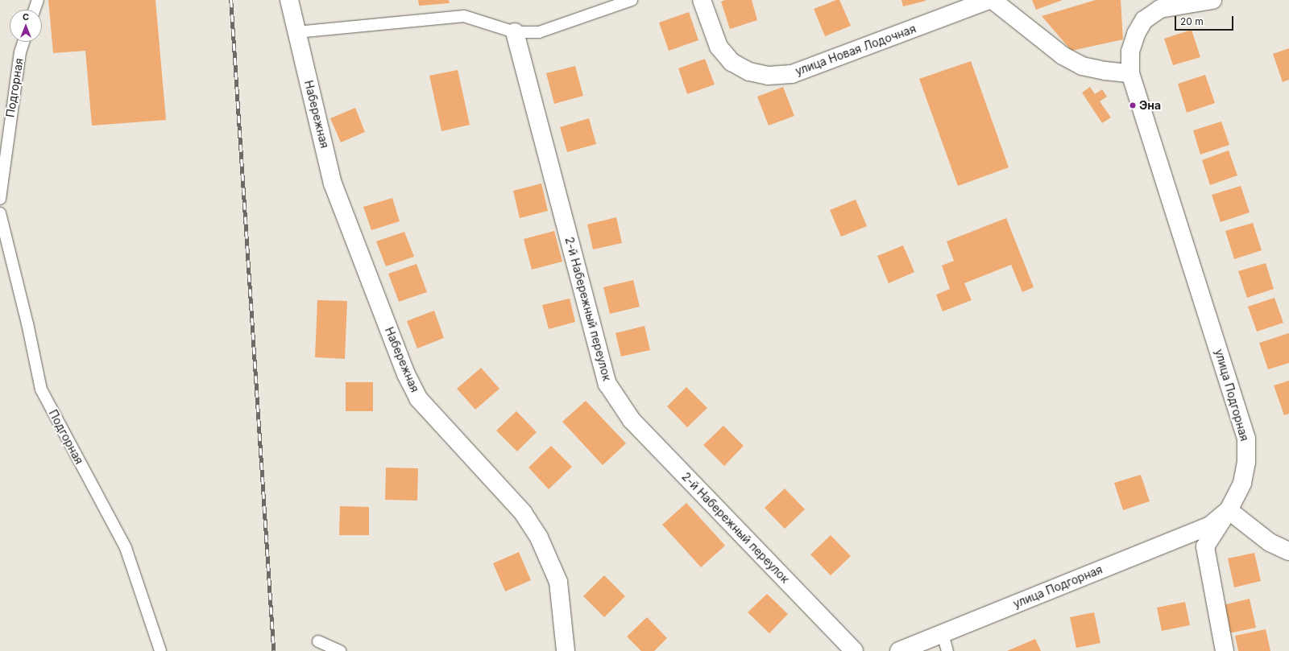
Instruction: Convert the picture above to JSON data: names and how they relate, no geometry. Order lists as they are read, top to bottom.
{
  "streets": {
    "street": [
      "улица Новая Лодочная",
      "Набережная",
      "2-й Набережный переулок",
      "улица Подгорная"
    ],
    "lane": ["Подгорная"]
  },
  "places": ["Эна"],
  "scale_bar": "20 m",
  "north": "top"
}
